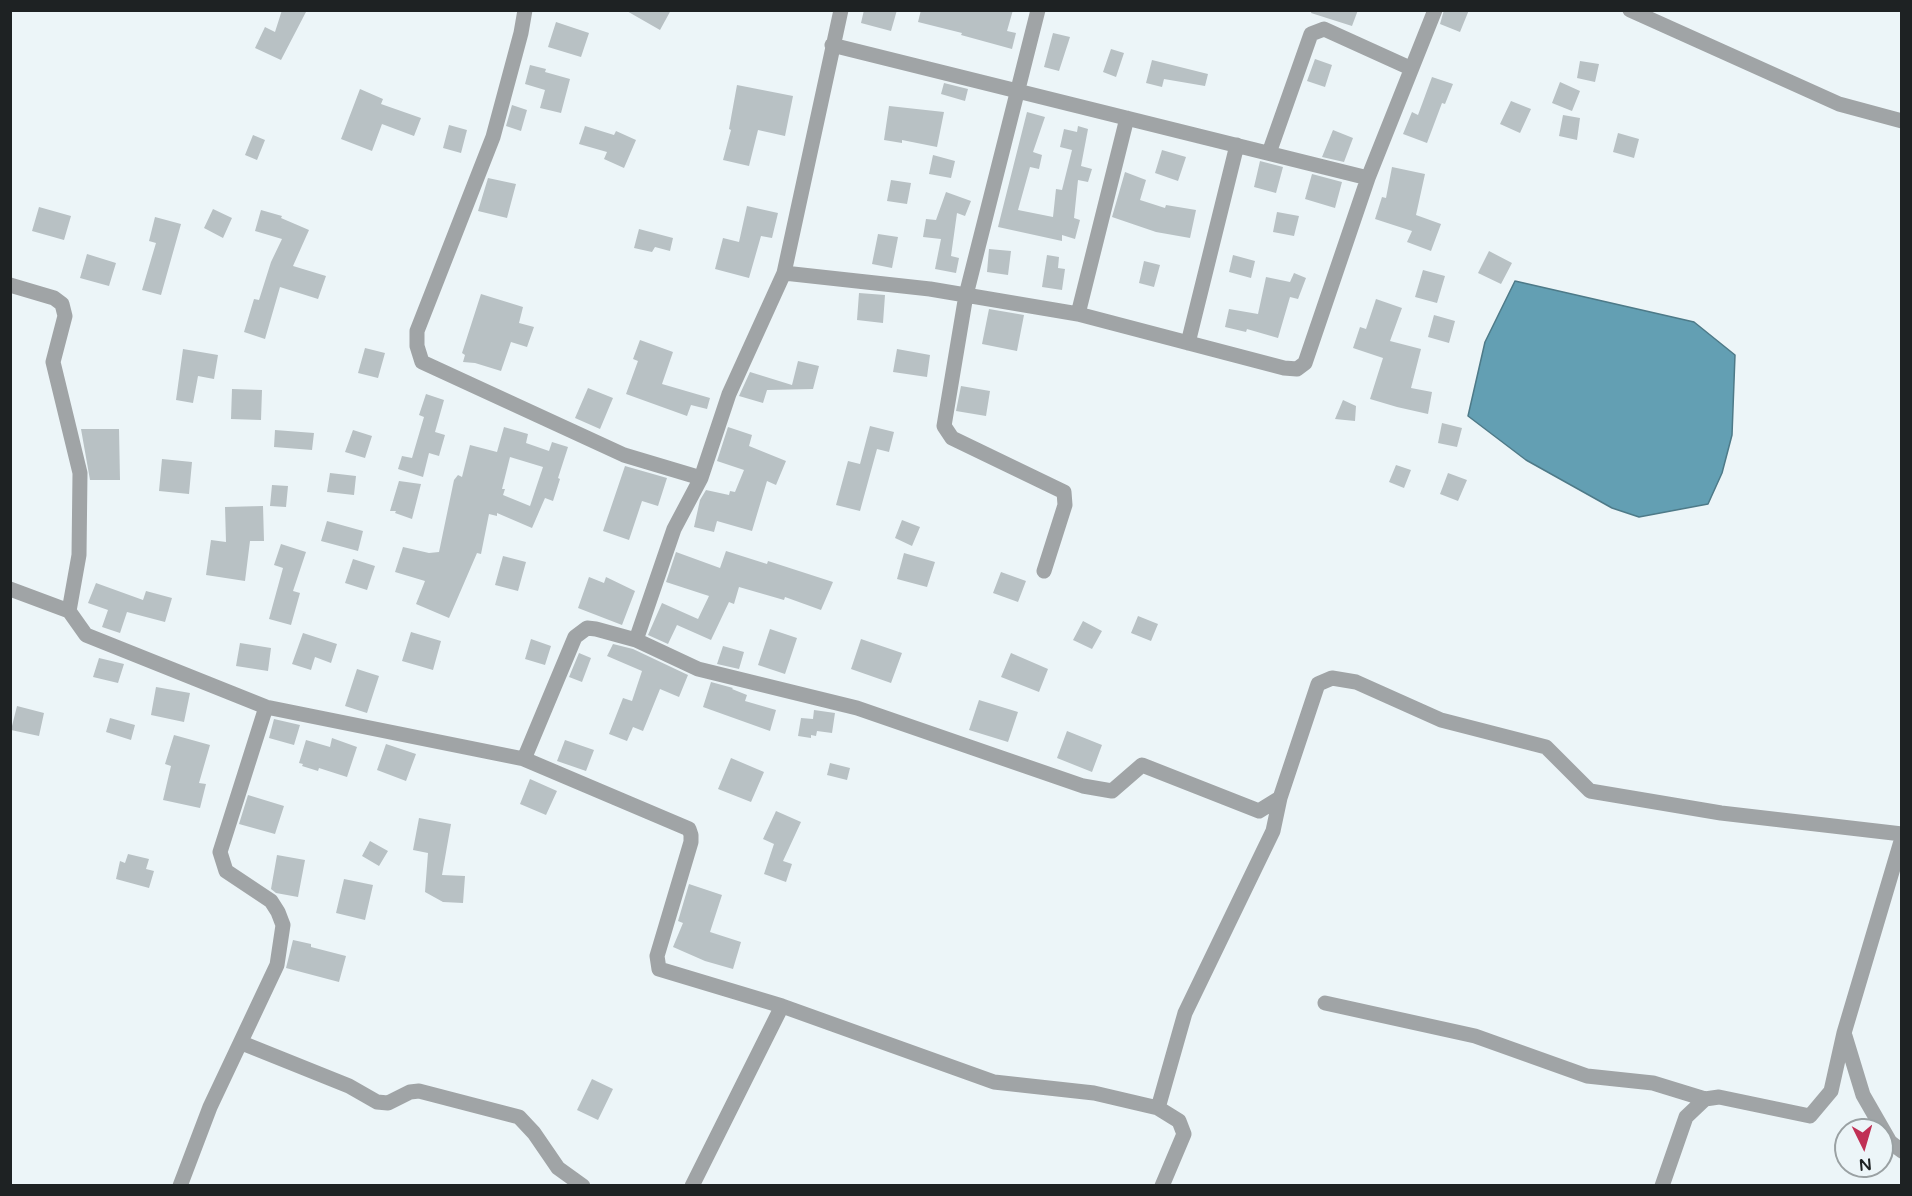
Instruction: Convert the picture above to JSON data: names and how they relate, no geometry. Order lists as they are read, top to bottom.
{
  "north": "bottom"
}
